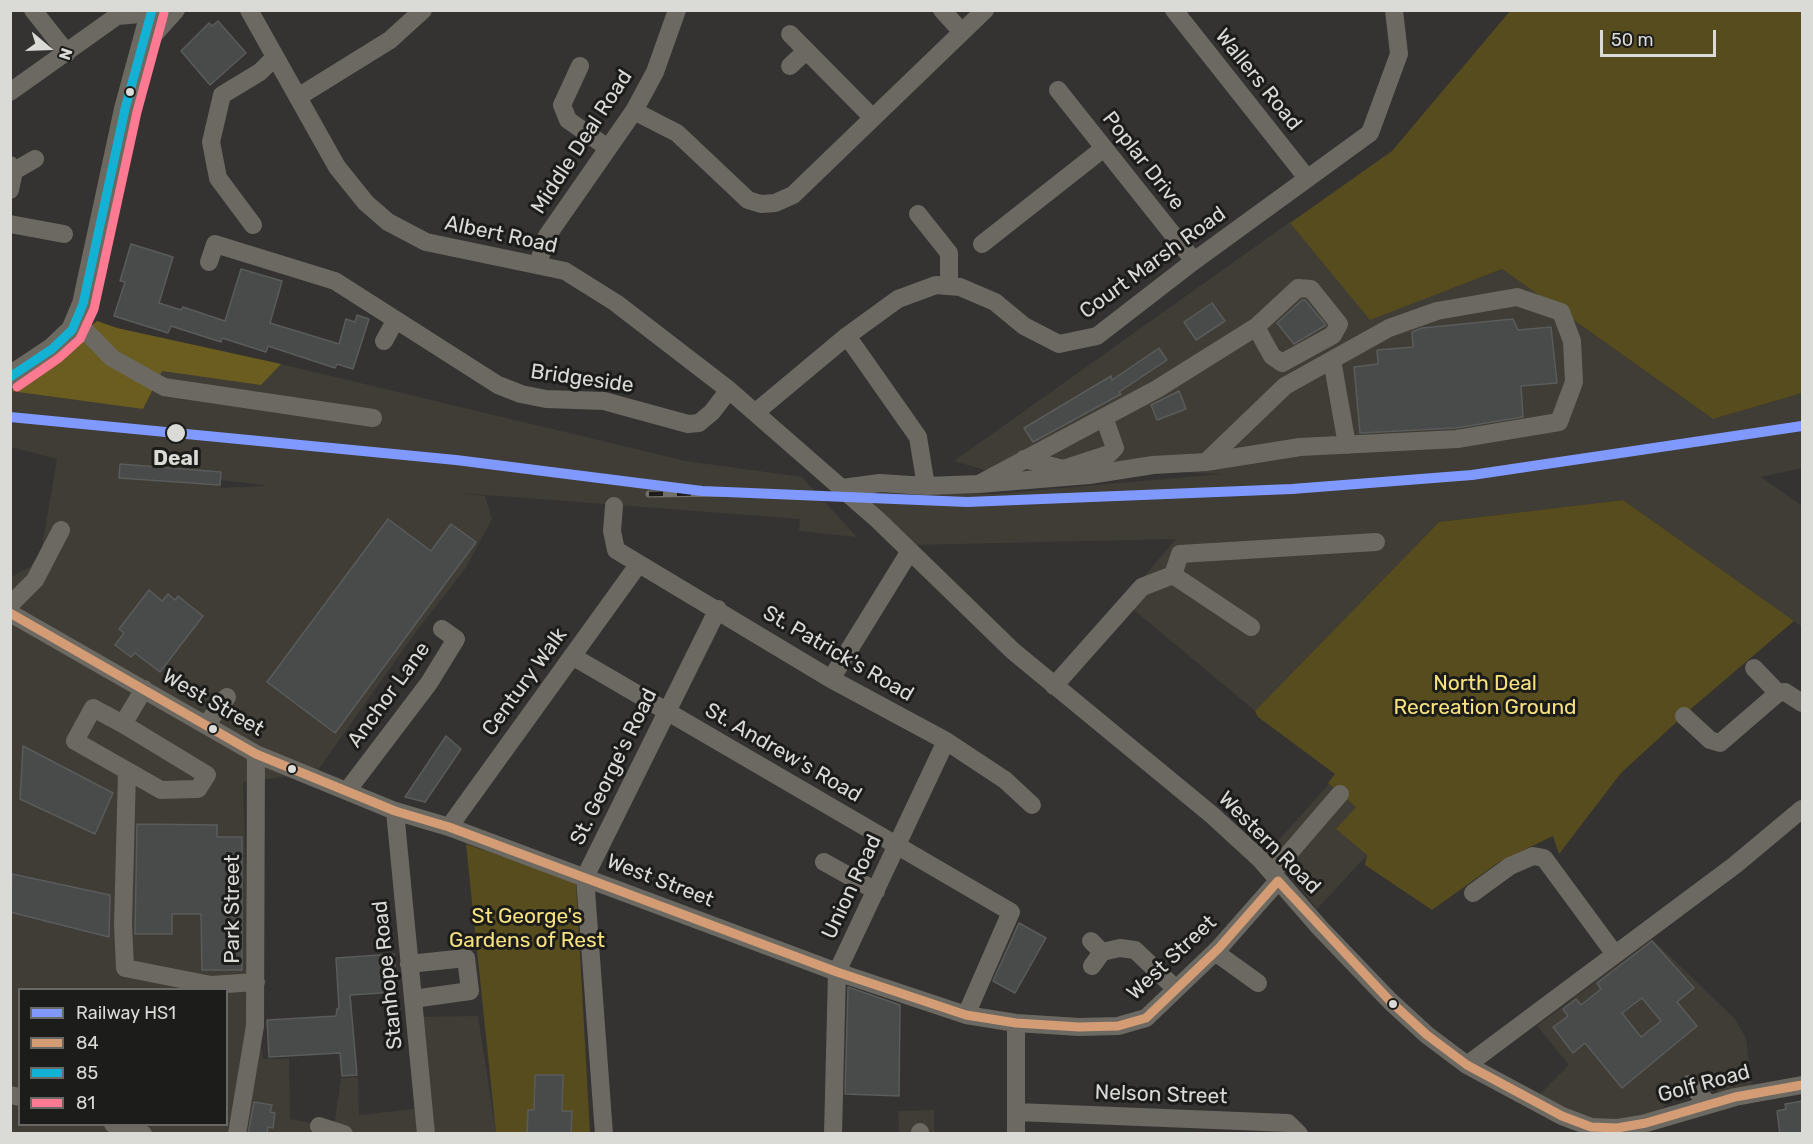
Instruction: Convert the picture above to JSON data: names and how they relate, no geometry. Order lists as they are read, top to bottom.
{
  "streets": {
    "street": [
      "Wallers Road",
      "Middle Deal Road",
      "Poplar Drive",
      "Albert Road",
      "Court Marsh Road",
      "Bridgeside",
      "St. Patrick's Road",
      "Century Walk",
      "Anchor Lane",
      "West Street",
      "St. Andrew's Road",
      "St. George's Road",
      "Western Road",
      "Union Road",
      "Park Street",
      "Stanhope Road",
      "Golf Road",
      "Nelson Street"
    ]
  },
  "crossings": [
    ["Wallers Road", "Court Marsh Road"],
    ["Middle Deal Road", "Albert Road"],
    ["Poplar Drive", "Court Marsh Road"],
    ["Albert Road", "Court Marsh Road"],
    ["Albert Road", "Bridgeside"],
    ["Albert Road", "Western Road"],
    ["St. Patrick's Road", "Century Walk"],
    ["St. Patrick's Road", "St. George's Road"],
    ["St. Patrick's Road", "Union Road"],
    ["Century Walk", "West Street"],
    ["Century Walk", "St. Andrew's Road"],
    ["Anchor Lane", "West Street"],
    ["West Street", "St. Andrew's Road"],
    ["West Street", "St. George's Road"],
    ["West Street", "Western Road"],
    ["West Street", "Union Road"],
    ["West Street", "Park Street"],
    ["West Street", "Stanhope Road"],
    ["St. Andrew's Road", "St. George's Road"],
    ["St. Andrew's Road", "Union Road"],
    ["Western Road", "Golf Road"]
  ],
  "parks": ["North Deal Recreation Ground", "St George's Gardens of Rest"],
  "places": ["Deal"],
  "lines": [
    "transit line 85",
    "transit line 81",
    "rail line HS1",
    "transit line 84"
  ],
  "legend": [
    "Railway HS1",
    "84",
    "85",
    "81"
  ],
  "scale_bar": "50 m",
  "north": "right"
}
